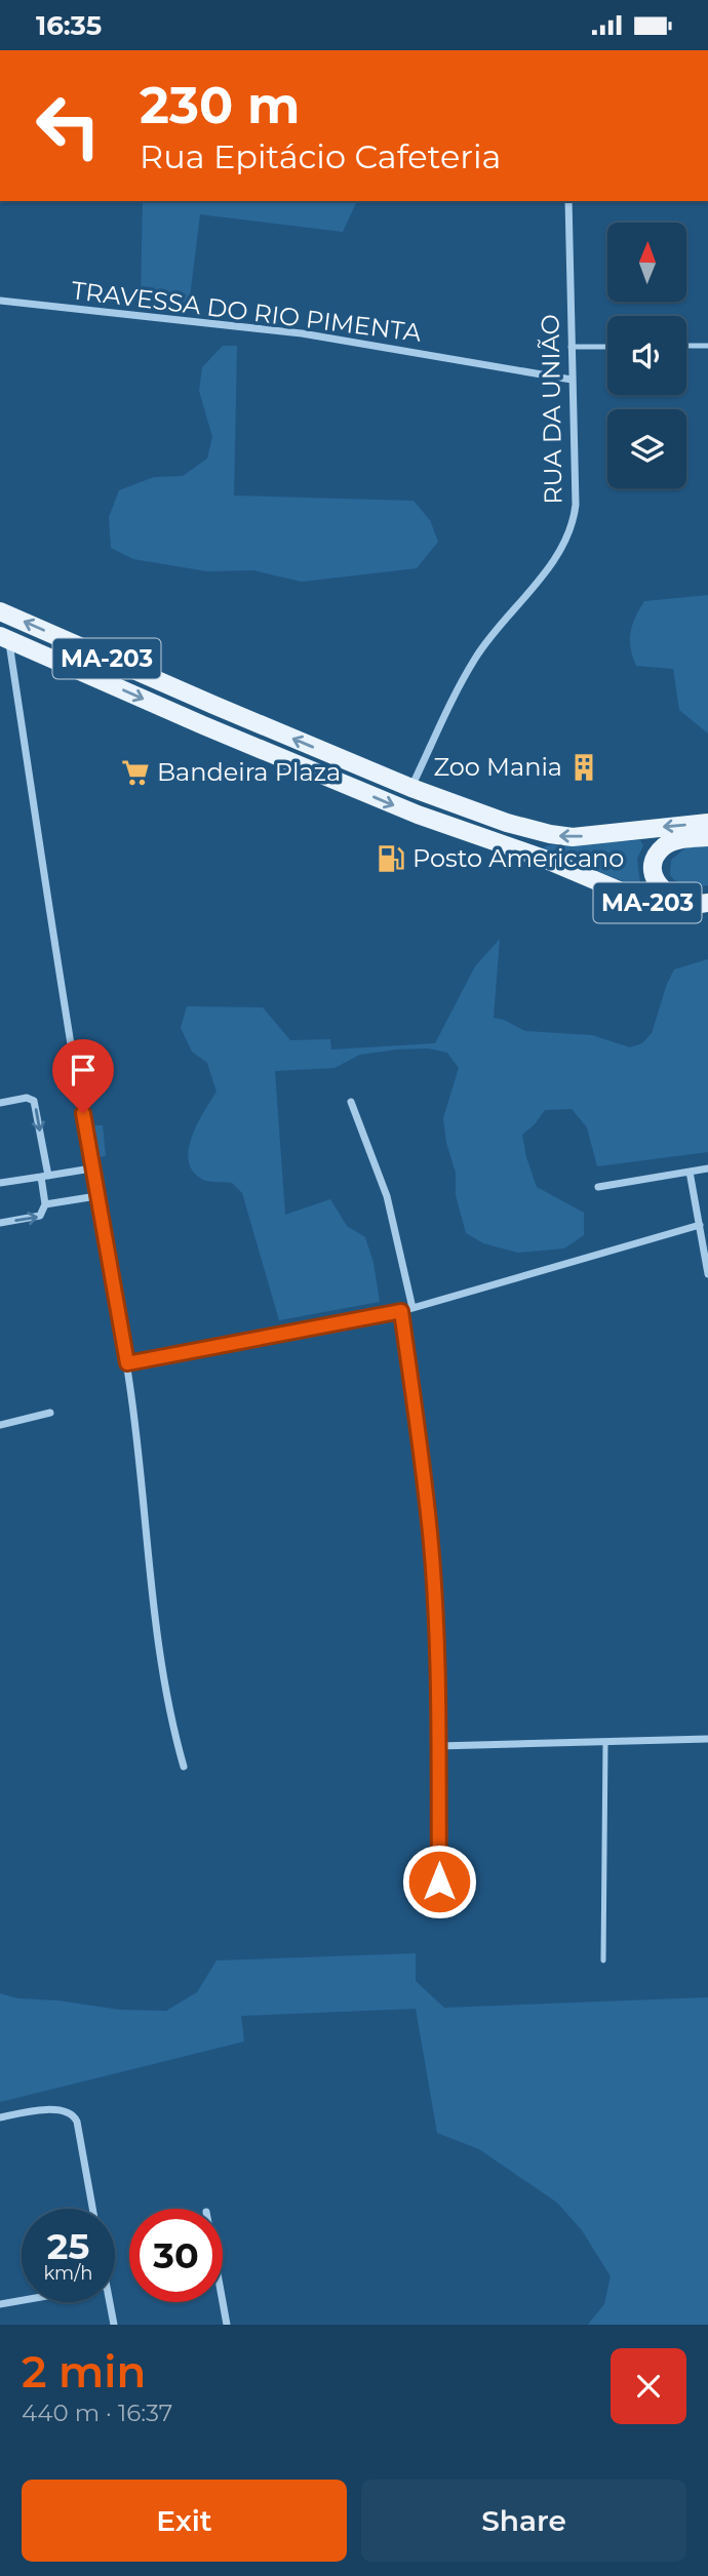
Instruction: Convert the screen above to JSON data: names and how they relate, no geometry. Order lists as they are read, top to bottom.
{
  "streets": {
    "main road": ["MA-203"],
    "street": ["TRAVESSA DO RIO PIMENTA", "RUA DA UNIÃO"]
  },
  "crossings": [
    ["TRAVESSA DO RIO PIMENTA", "RUA DA UNIÃO"],
    ["RUA DA UNIÃO", "MA-203"]
  ],
  "places": {
    "building": ["Zoo Mania"],
    "supermarket": ["Bandeira Plaza"],
    "fuel station": ["Posto Americano"]
  },
  "north": "top",
  "page": {
    "status": "16:35",
    "turn": ["230 m", "Rua Epitácio Cafeteria"],
    "speed": "25 km/h",
    "limit": "30",
    "heading": ["2 min", "440 m · 16:37"],
    "buttons": ["Exit", "Share"]
  }
}
